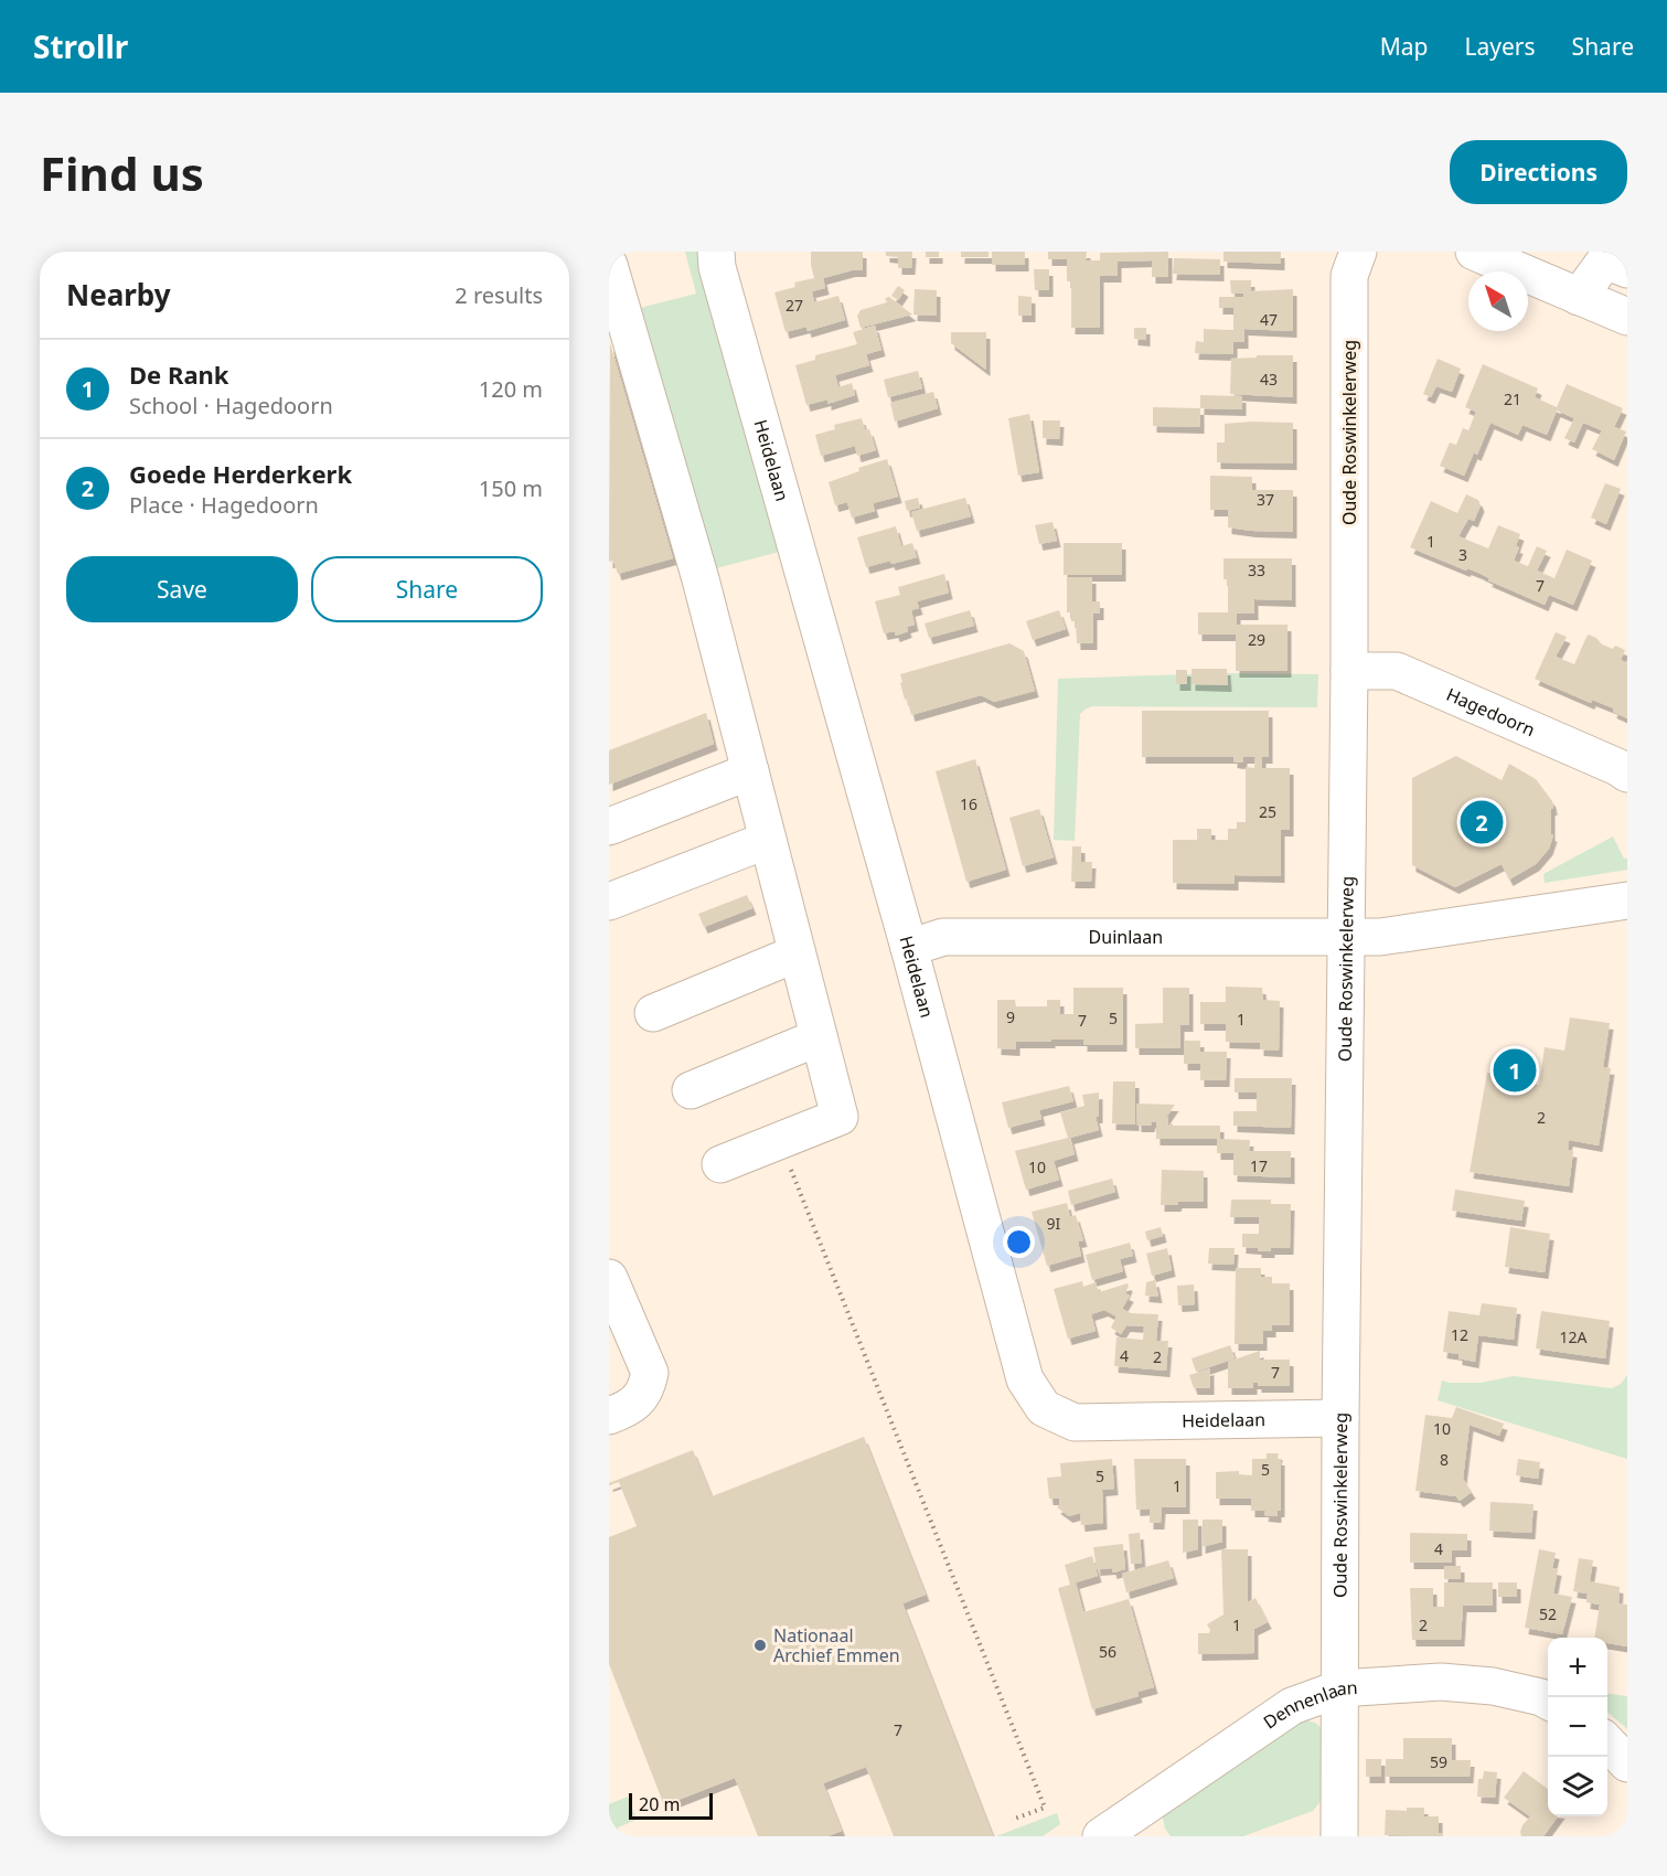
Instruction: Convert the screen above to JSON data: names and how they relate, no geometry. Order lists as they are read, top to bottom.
{
  "streets": {
    "street": [
      "Oude Roswinkelerweg",
      "Heidelaan",
      "Hagedoorn",
      "Duinlaan",
      "Dennenlaan"
    ]
  },
  "crossings": [
    ["Oude Roswinkelerweg", "Heidelaan"],
    ["Oude Roswinkelerweg", "Hagedoorn"],
    ["Oude Roswinkelerweg", "Duinlaan"],
    ["Oude Roswinkelerweg", "Dennenlaan"],
    ["Heidelaan", "Duinlaan"]
  ],
  "places": ["Nationaal Archief Emmen"],
  "house_numbers": [
    "27",
    "47",
    "43",
    "21",
    "37",
    "1",
    "3",
    "33",
    "7",
    "29",
    "16",
    "25",
    "9",
    "5",
    "1",
    "7",
    "2",
    "17",
    "10",
    "9I",
    "12",
    "12A",
    "4",
    "2",
    "7",
    "10",
    "8",
    "5",
    "5",
    "1",
    "4",
    "52",
    "1",
    "2",
    "56",
    "7",
    "59"
  ],
  "scale_bar": "20 m",
  "north": "top left",
  "page": {
    "header": "Strollr",
    "nav": ["Map", "Layers", "Share"],
    "buttons": [
      "Directions",
      ["Save", "Share"]
    ],
    "title": "Find us",
    "heading": ["Nearby", "2 results"],
    "list": [
      {
        "mark": "1",
        "name": "De Rank",
        "note": "School · Hagedoorn",
        "value": "120 m"
      },
      {
        "mark": "2",
        "name": "Goede Herderkerk",
        "note": "Place · Hagedoorn",
        "value": "150 m"
      }
    ],
    "pins": ["2", "1"],
    "map_buttons": ["+", "−"],
    "scale": "20 m"
  }
}
